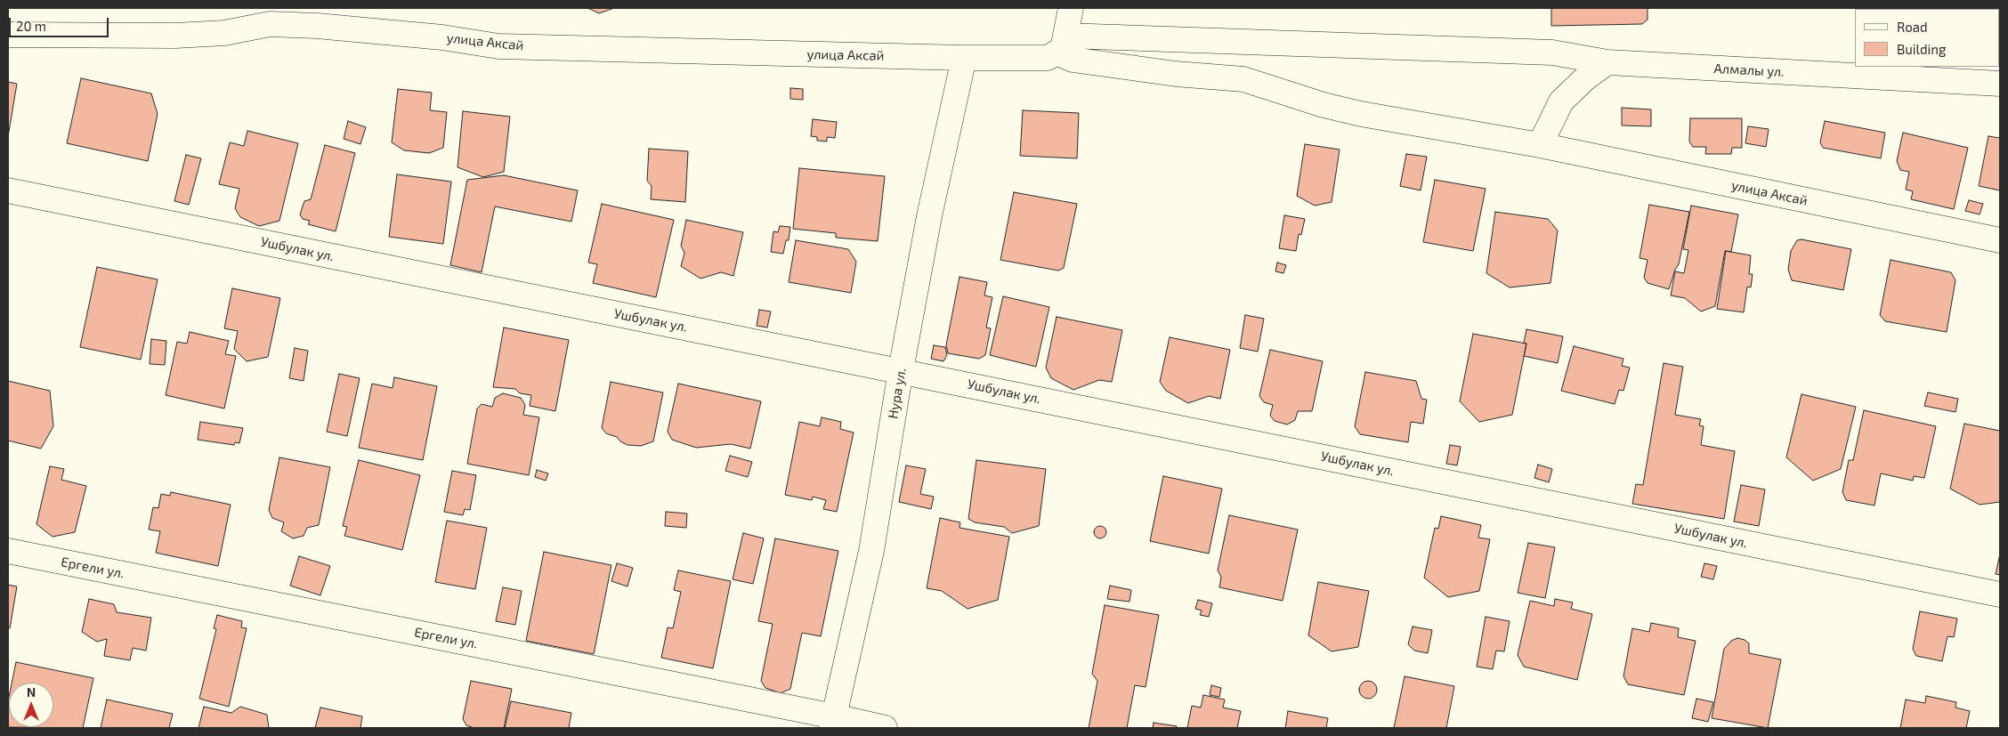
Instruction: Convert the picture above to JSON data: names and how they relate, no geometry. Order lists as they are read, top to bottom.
{
  "streets": {
    "street": [
      "улица Аксай",
      "Алмалы ул.",
      "Ушбулак ул.",
      "Нура ул.",
      "Ергели ул."
    ]
  },
  "crossings": [
    ["улица Аксай", "Алмалы ул."],
    ["улица Аксай", "Нура ул."],
    ["Ушбулак ул.", "Нура ул."],
    ["Нура ул.", "Ергели ул."]
  ],
  "legend": ["Road", "Building"],
  "scale_bar": "20 m",
  "north": "top"
}
